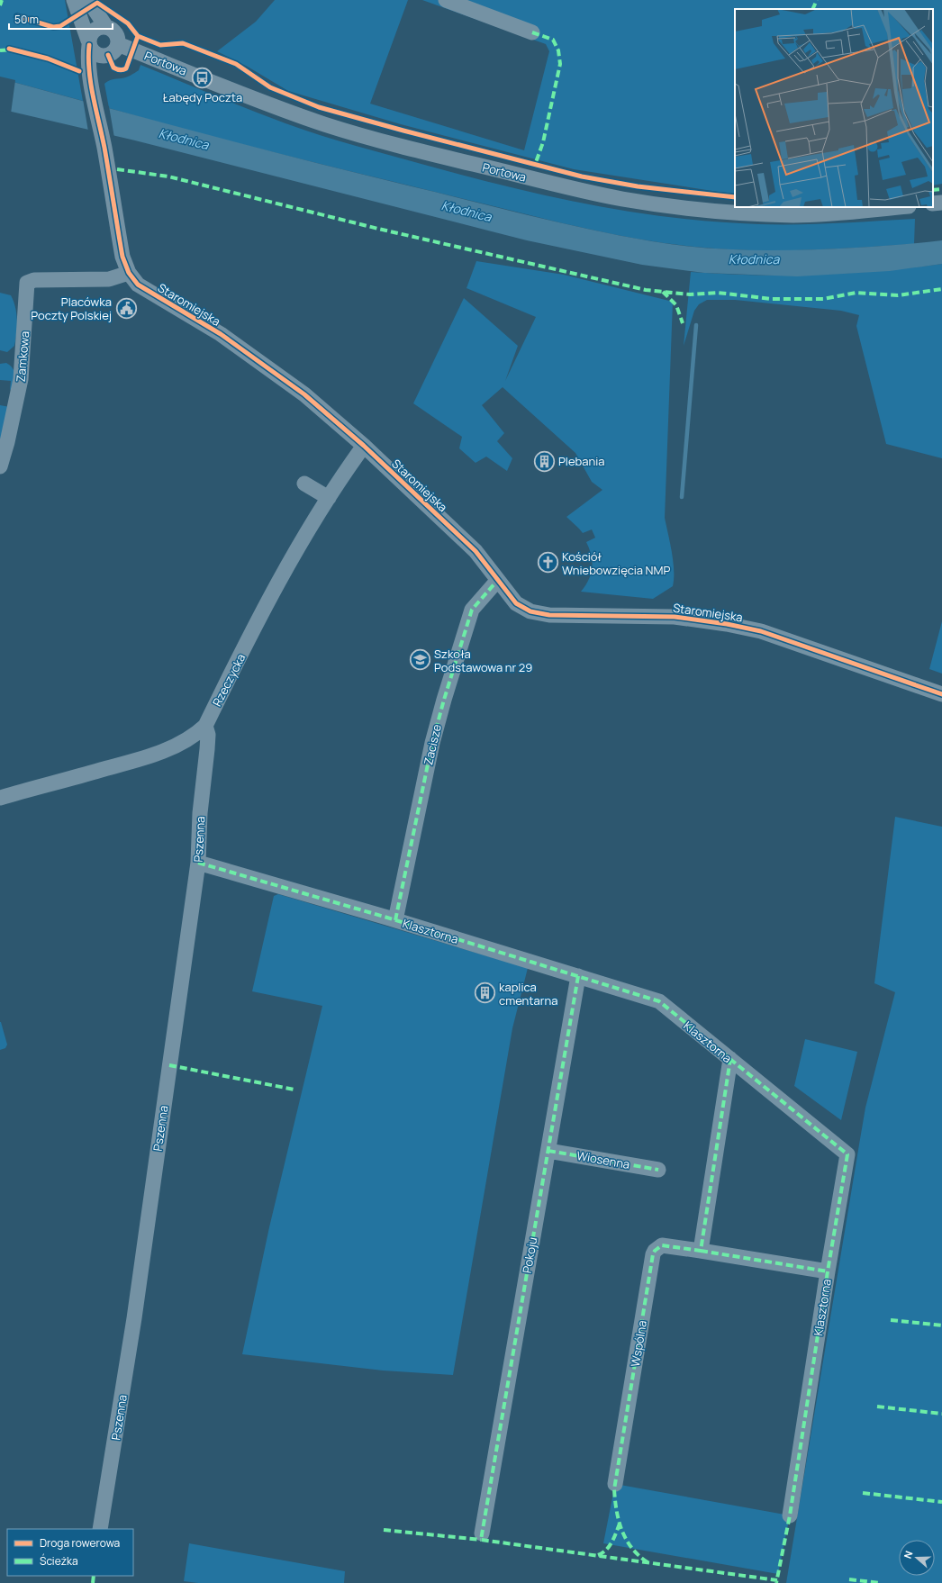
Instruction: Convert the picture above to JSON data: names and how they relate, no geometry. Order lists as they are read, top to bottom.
{
  "streets": {
    "street": [
      "Portowa",
      "Staromiejska",
      "Zamkowa",
      "Rzeczycka",
      "Zacisze",
      "Pszenna",
      "Klasztorna",
      "Wiosenna",
      "Pokoju",
      "Wspólna"
    ]
  },
  "crossings": [
    ["Portowa", "Staromiejska"],
    ["Staromiejska", "Zamkowa"],
    ["Staromiejska", "Rzeczycka"],
    ["Staromiejska", "Zacisze"],
    ["Rzeczycka", "Pszenna"],
    ["Zacisze", "Klasztorna"],
    ["Pszenna", "Klasztorna"],
    ["Klasztorna", "Pokoju"],
    ["Klasztorna", "Wspólna"],
    ["Wiosenna", "Pokoju"]
  ],
  "water": ["Kłodnica"],
  "places": {
    "bus stop": ["Łabędy Poczta"],
    "public building": ["Placówka Poczty Polskiej"],
    "building": ["Plebania", "kaplica cmentarna"],
    "church": ["Kościół Wniebowzięcia NMP"],
    "school or university": ["Szkoła Podstawowa nr 29"]
  },
  "legend": ["Droga rowerowa", "Ścieżka"],
  "scale_bar": "50 m",
  "north": "left"
}
